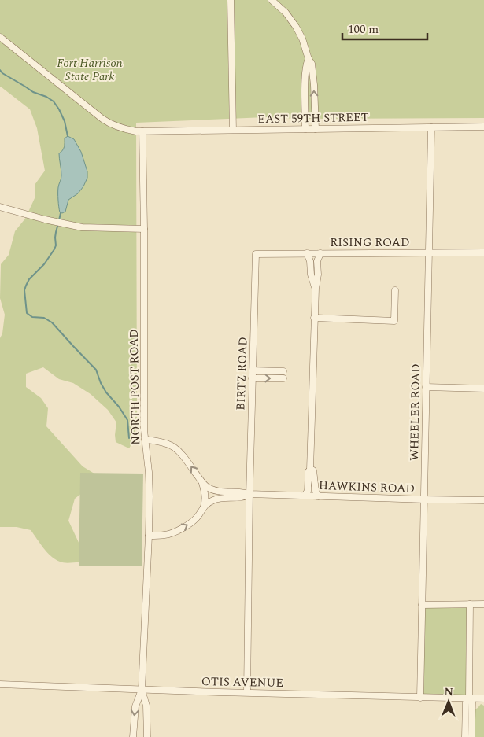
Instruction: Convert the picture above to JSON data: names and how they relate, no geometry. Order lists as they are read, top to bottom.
{
  "streets": {
    "street": [
      "EAST 59TH STREET",
      "RISING ROAD",
      "BIRTZ ROAD",
      "NORTH POST ROAD",
      "WHEELER ROAD",
      "HAWKINS ROAD",
      "OTIS AVENUE"
    ]
  },
  "crossings": [
    ["EAST 59TH STREET", "NORTH POST ROAD"],
    ["EAST 59TH STREET", "WHEELER ROAD"],
    ["RISING ROAD", "BIRTZ ROAD"],
    ["RISING ROAD", "WHEELER ROAD"],
    ["BIRTZ ROAD", "HAWKINS ROAD"],
    ["BIRTZ ROAD", "OTIS AVENUE"],
    ["NORTH POST ROAD", "HAWKINS ROAD"],
    ["NORTH POST ROAD", "OTIS AVENUE"],
    ["WHEELER ROAD", "HAWKINS ROAD"],
    ["WHEELER ROAD", "OTIS AVENUE"]
  ],
  "parks": ["Fort Harrison State Park"],
  "scale_bar": "100 m",
  "north": "top"
}
